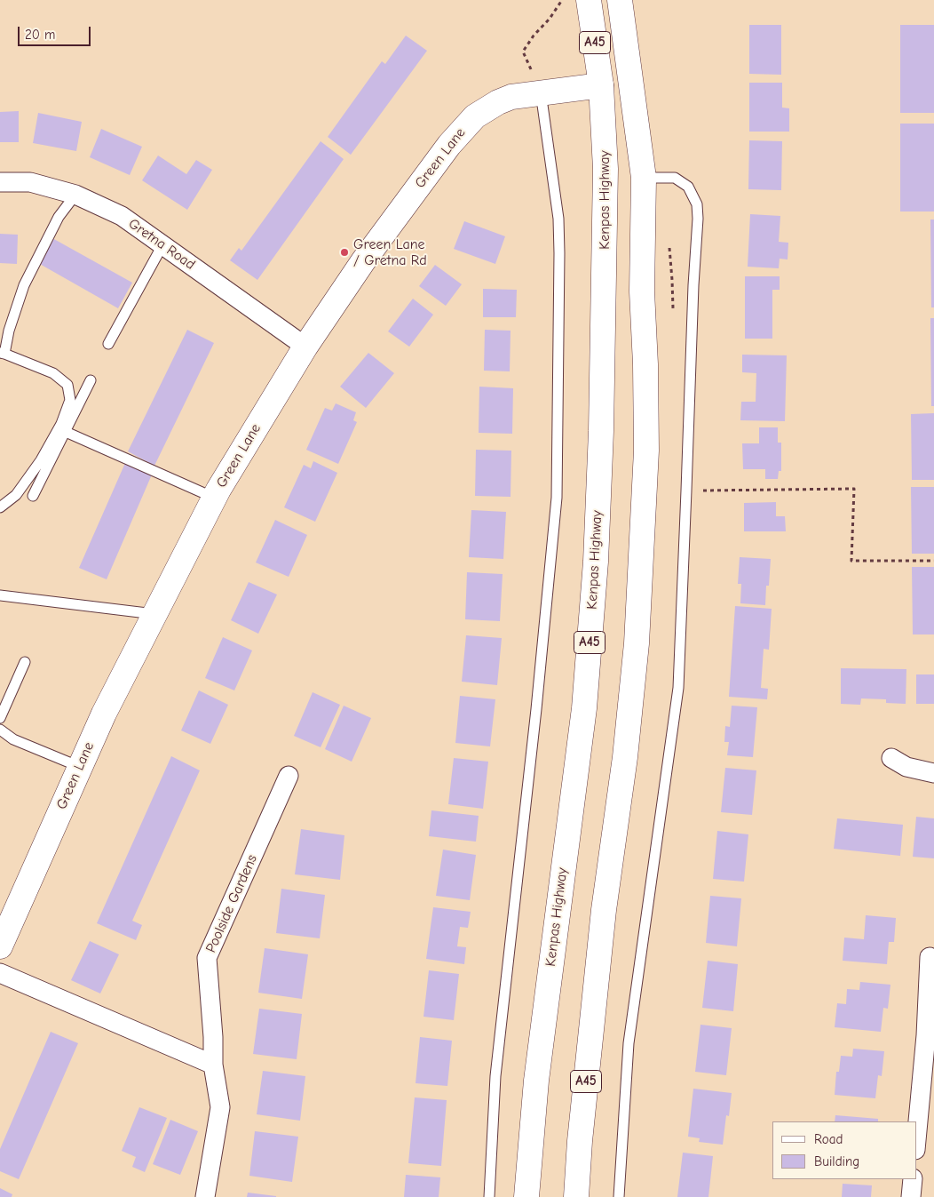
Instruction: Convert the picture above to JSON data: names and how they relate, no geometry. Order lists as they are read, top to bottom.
{
  "streets": {
    "main road": ["A45", "Green Lane", "Kenpas Highway"],
    "street": ["Gretna Road", "Poolside Gardens"]
  },
  "crossings": [
    ["Green Lane", "Kenpas Highway"],
    ["Green Lane", "Gretna Road"]
  ],
  "places": ["Green Lane / Gretna Rd"],
  "legend": ["Road", "Building"],
  "scale_bar": "20 m"
}
